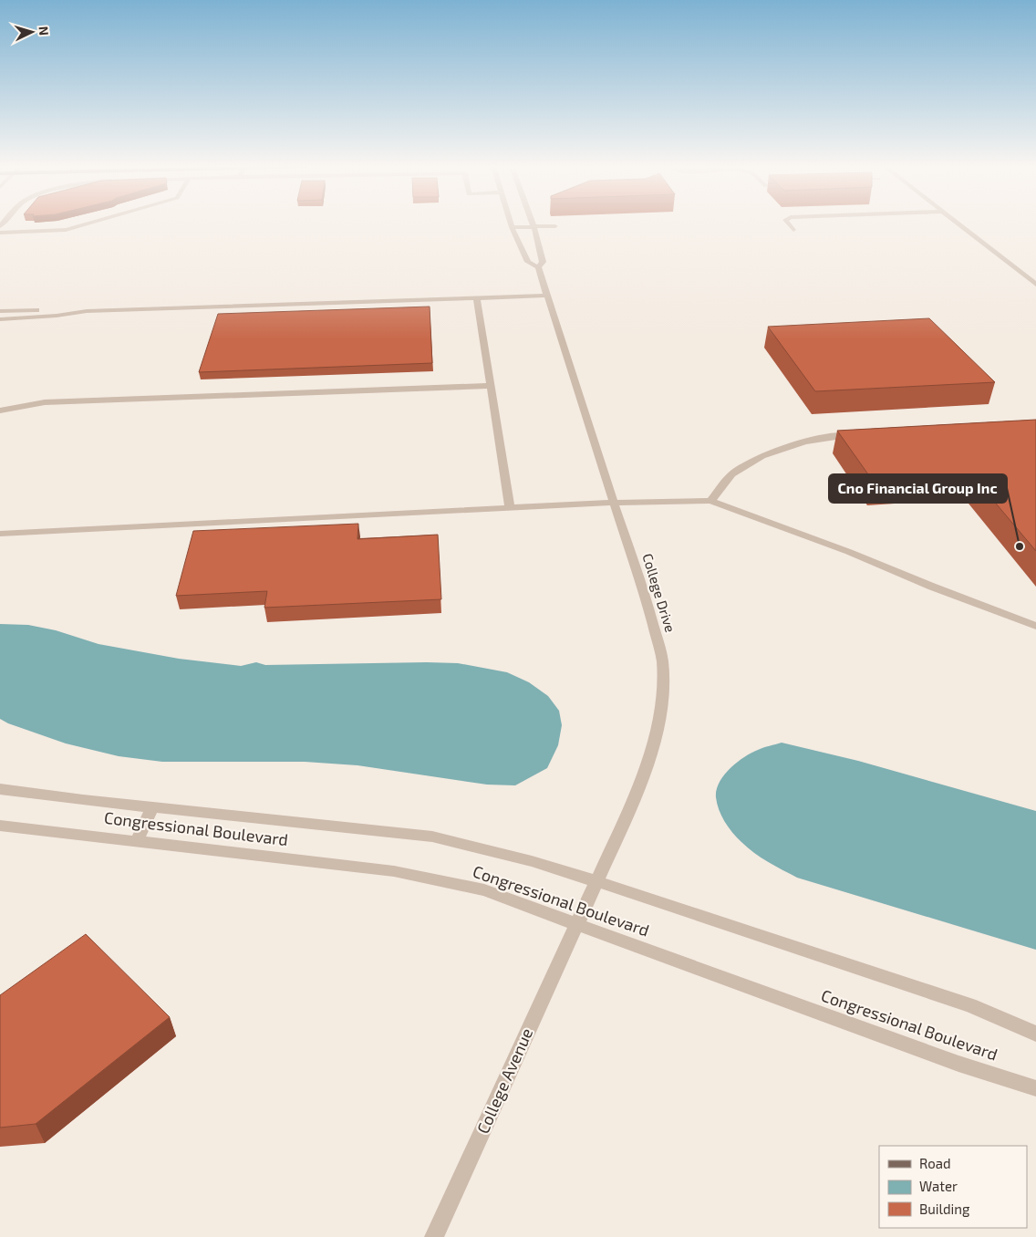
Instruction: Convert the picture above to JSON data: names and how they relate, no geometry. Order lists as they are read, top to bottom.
{
  "streets": {
    "street": ["College Drive", "Congressional Boulevard", "College Avenue"]
  },
  "crossings": [
    ["College Drive", "Congressional Boulevard"],
    ["College Drive", "College Avenue"],
    ["Congressional Boulevard", "College Avenue"]
  ],
  "places": ["Cno Financial Group Inc"],
  "legend": ["Road", "Water", "Building"],
  "north": "right"
}
